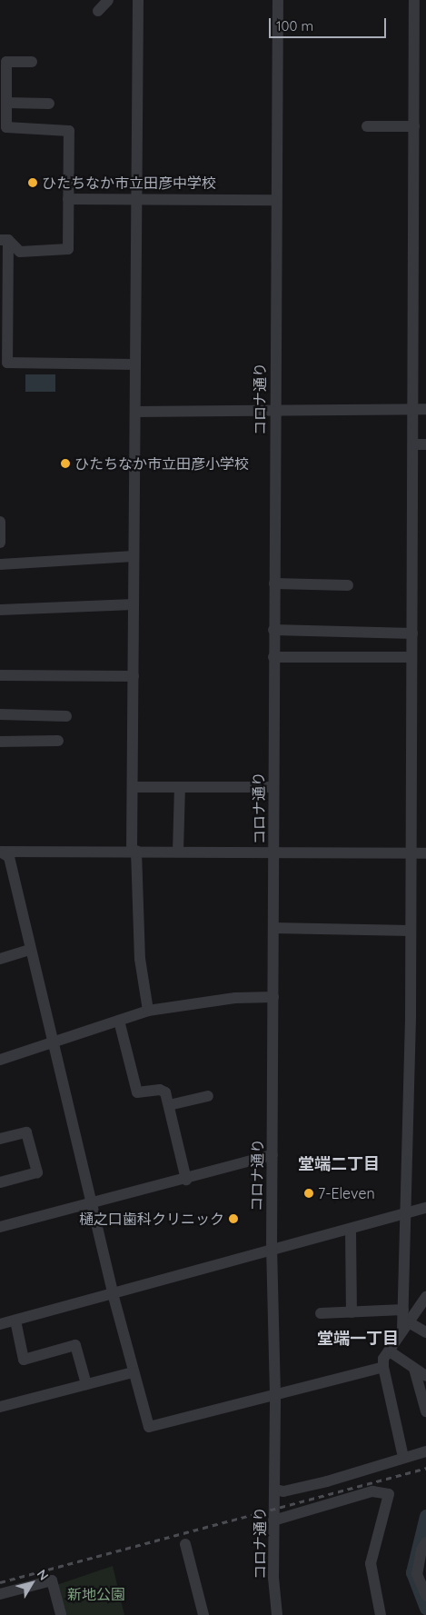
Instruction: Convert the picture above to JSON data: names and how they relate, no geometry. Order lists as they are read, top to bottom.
{
  "streets": {
    "street": ["コロナ通り"]
  },
  "districts": ["堂端二丁目", "堂端一丁目"],
  "parks": ["新地公園"],
  "places": [
    "ひたちなか市立田彦中学校",
    "ひたちなか市立田彦小学校",
    "7-Eleven",
    "樋之口歯科クリニック"
  ],
  "scale_bar": "100 m",
  "north": "top right"
}
